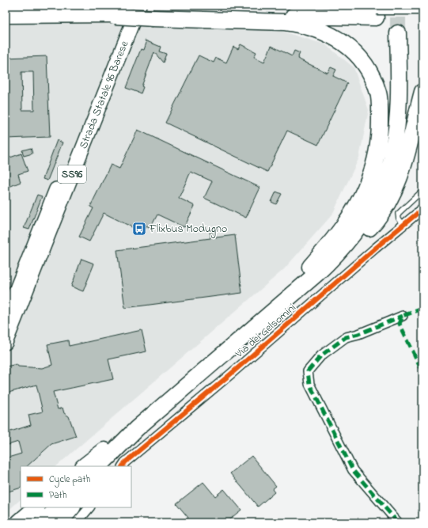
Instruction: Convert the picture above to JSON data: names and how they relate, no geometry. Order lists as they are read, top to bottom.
{
  "streets": {
    "main road": ["Strada Statale 96 Barese", "SS96"],
    "street": ["Via dei Gelsomini"]
  },
  "places": {
    "bus stop": ["Flixbus Modugno"]
  },
  "legend": ["Cycle path", "Path"]
}
